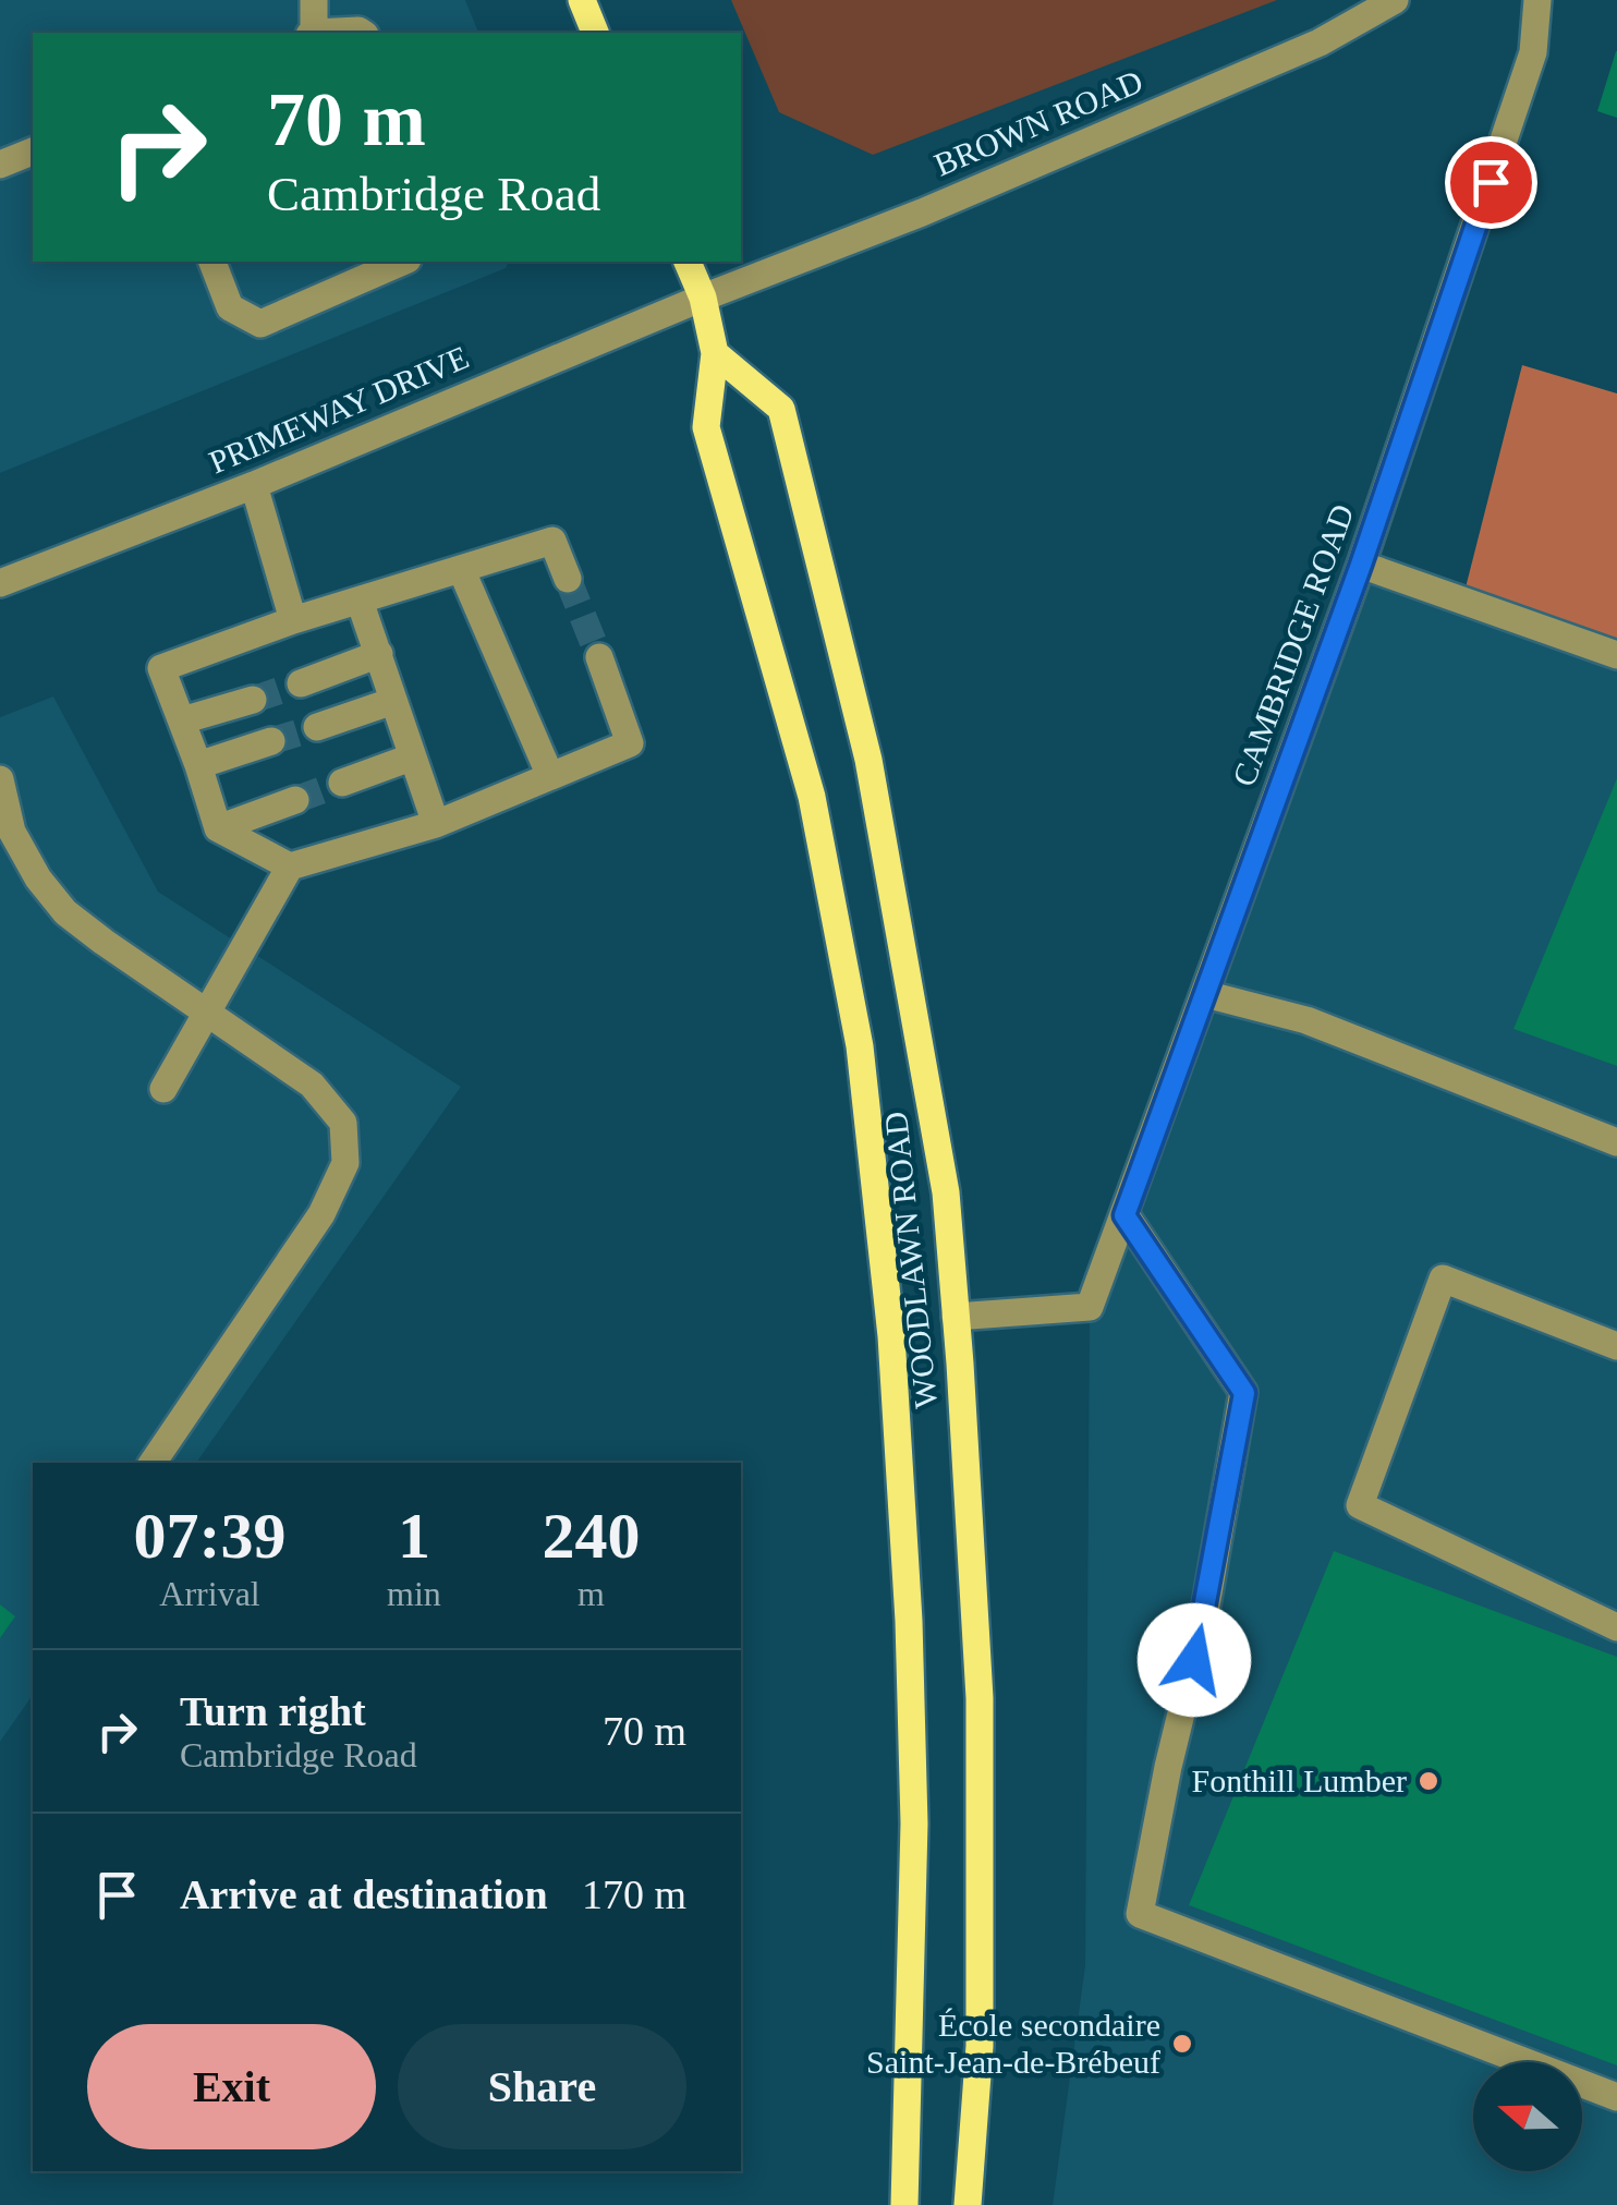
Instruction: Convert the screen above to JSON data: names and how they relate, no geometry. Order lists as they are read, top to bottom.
{
  "streets": {
    "main road": ["WOODLAWN ROAD"],
    "street": ["BROWN ROAD", "PRIMEWAY DRIVE", "CAMBRIDGE ROAD"]
  },
  "crossings": [
    ["BROWN ROAD", "PRIMEWAY DRIVE"],
    ["BROWN ROAD", "WOODLAWN ROAD"],
    ["PRIMEWAY DRIVE", "WOODLAWN ROAD"],
    ["CAMBRIDGE ROAD", "WOODLAWN ROAD"]
  ],
  "places": ["Fonthill Lumber", "École secondaire Saint-Jean-de-Brébeuf"],
  "north": "left",
  "page": {
    "turn": ["70 m", "Cambridge Road"],
    "eta": [
      "07:39",
      "Arrival",
      "1",
      "min",
      "240",
      "m"
    ],
    "list": [
      {
        "name": "Turn right",
        "note": "Cambridge Road",
        "value": "70 m"
      },
      {
        "name": "Arrive at destination",
        "value": "170 m"
      }
    ],
    "buttons": ["Exit", "Share"]
  }
}
